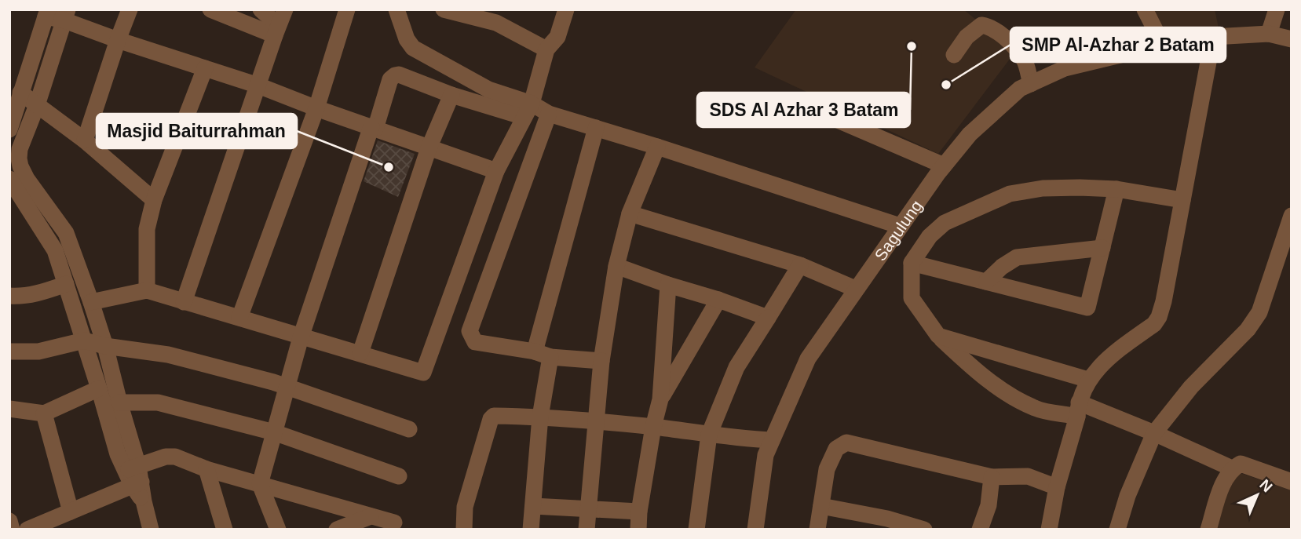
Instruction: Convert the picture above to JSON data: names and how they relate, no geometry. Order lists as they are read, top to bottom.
{
  "streets": {
    "street": ["Sagulung"]
  },
  "places": ["SDS Al Azhar 3 Batam", "SMP Al-Azhar 2 Batam", "Masjid Baiturrahman"],
  "north": "top right"
}
